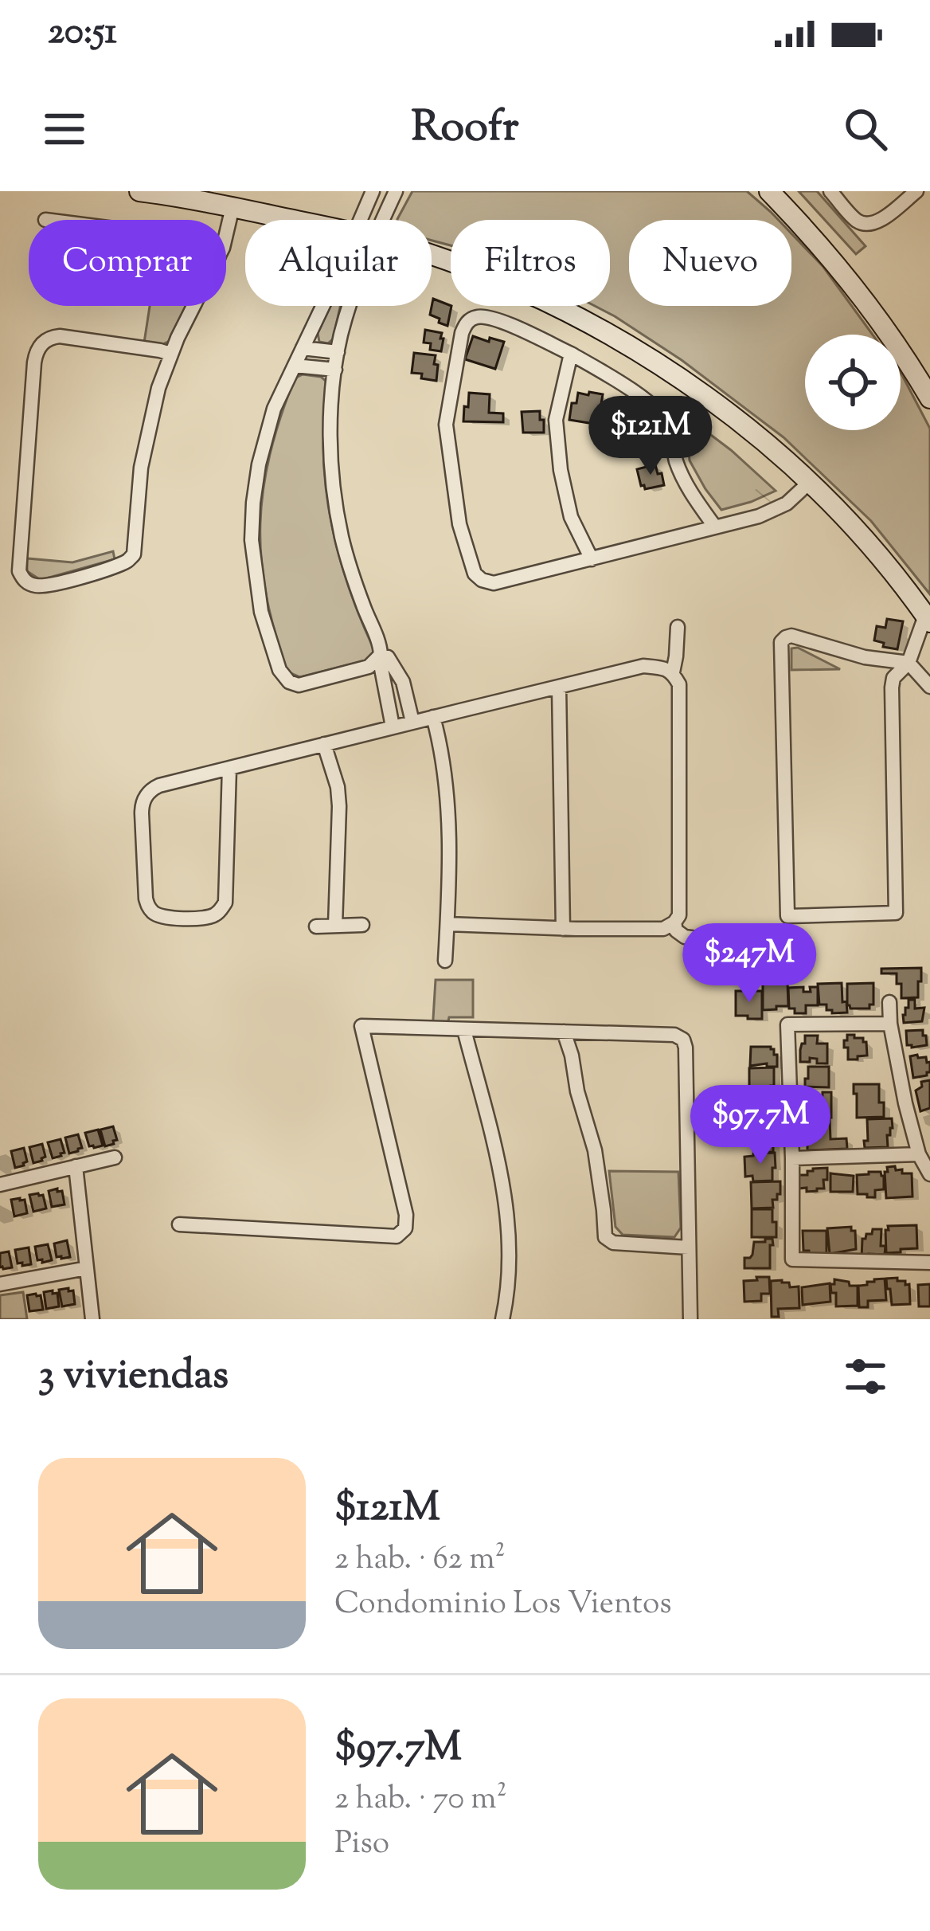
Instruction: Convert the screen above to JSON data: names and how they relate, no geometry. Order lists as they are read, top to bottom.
{
  "page": {
    "status": "20:51",
    "header": "Roofr",
    "chip": [
      "Comprar",
      "Alquilar",
      "Filtros",
      "Nuevo"
    ],
    "price": ["$121M", "$247M", "$97.7M"],
    "heading": "3 viviendas",
    "list": [
      {
        "name": "$121M",
        "note": "2 hab. · 62 m² · Condominio Los Vientos"
      },
      {
        "name": "$97.7M",
        "note": "2 hab. · 70 m² · Piso"
      }
    ]
  }
}
